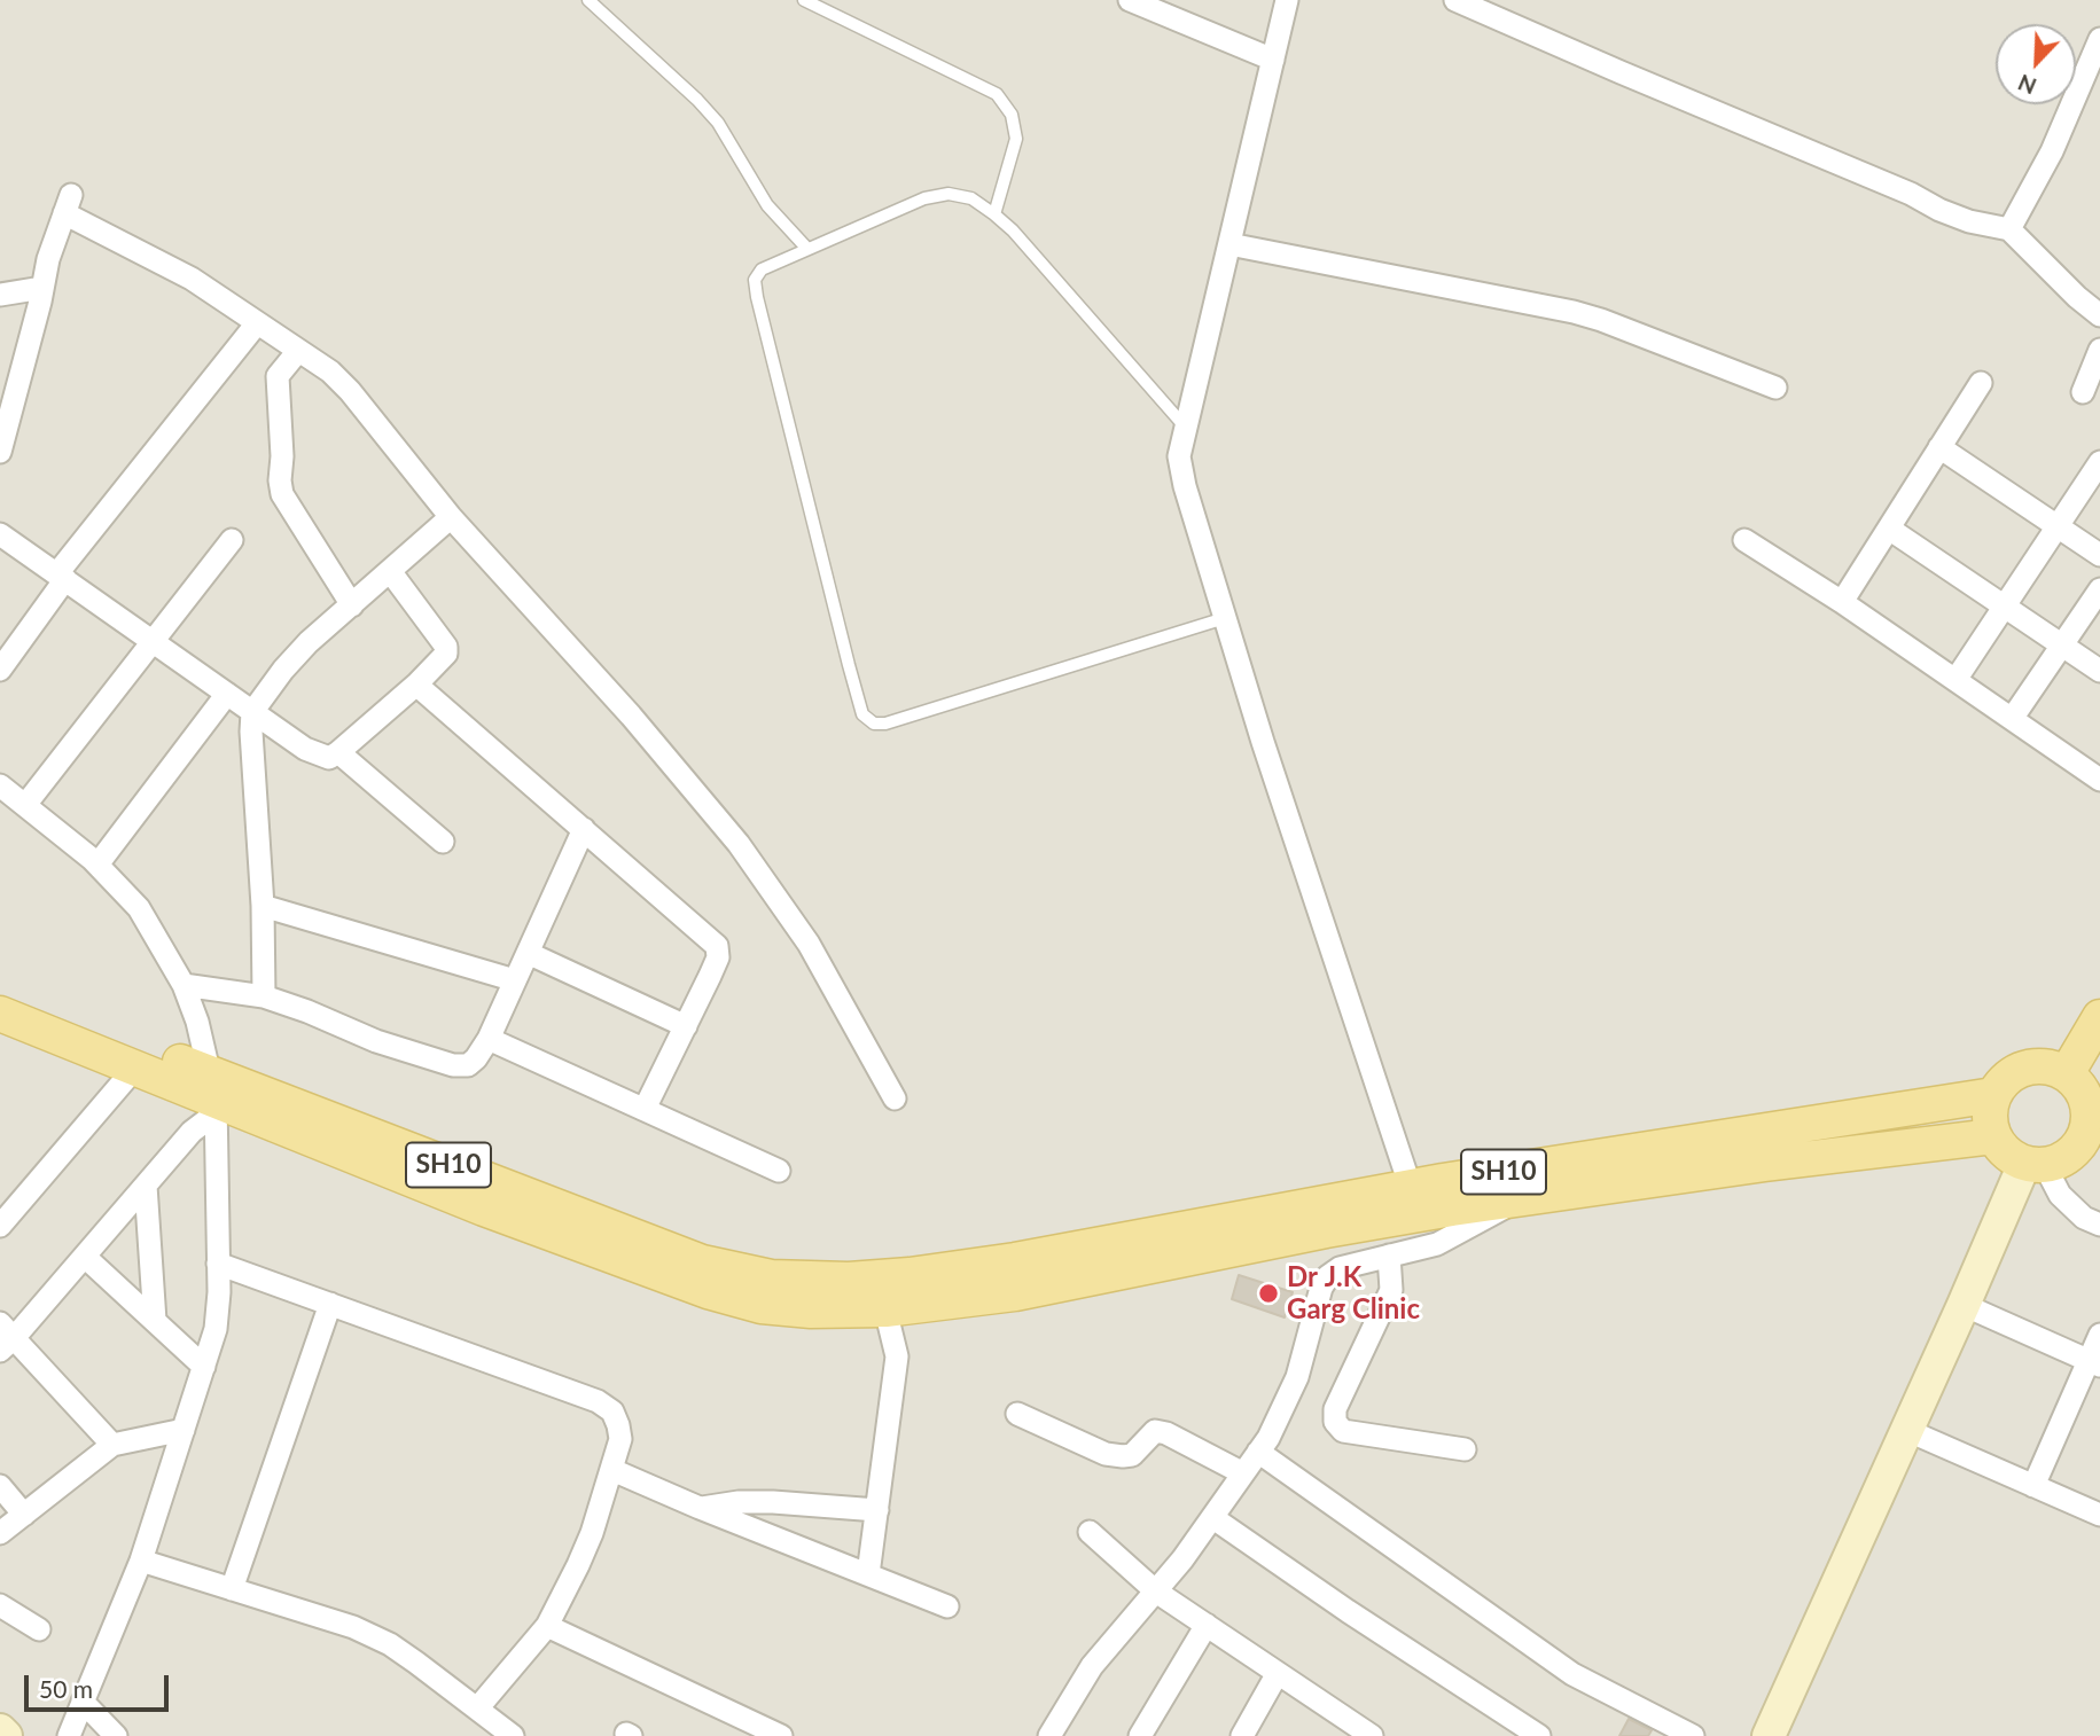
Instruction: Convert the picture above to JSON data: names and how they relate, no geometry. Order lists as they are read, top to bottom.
{
  "streets": {
    "main road": ["SH10"]
  },
  "places": ["Dr J.K Garg Clinic"],
  "scale_bar": "50 m",
  "north": "bottom left"
}
